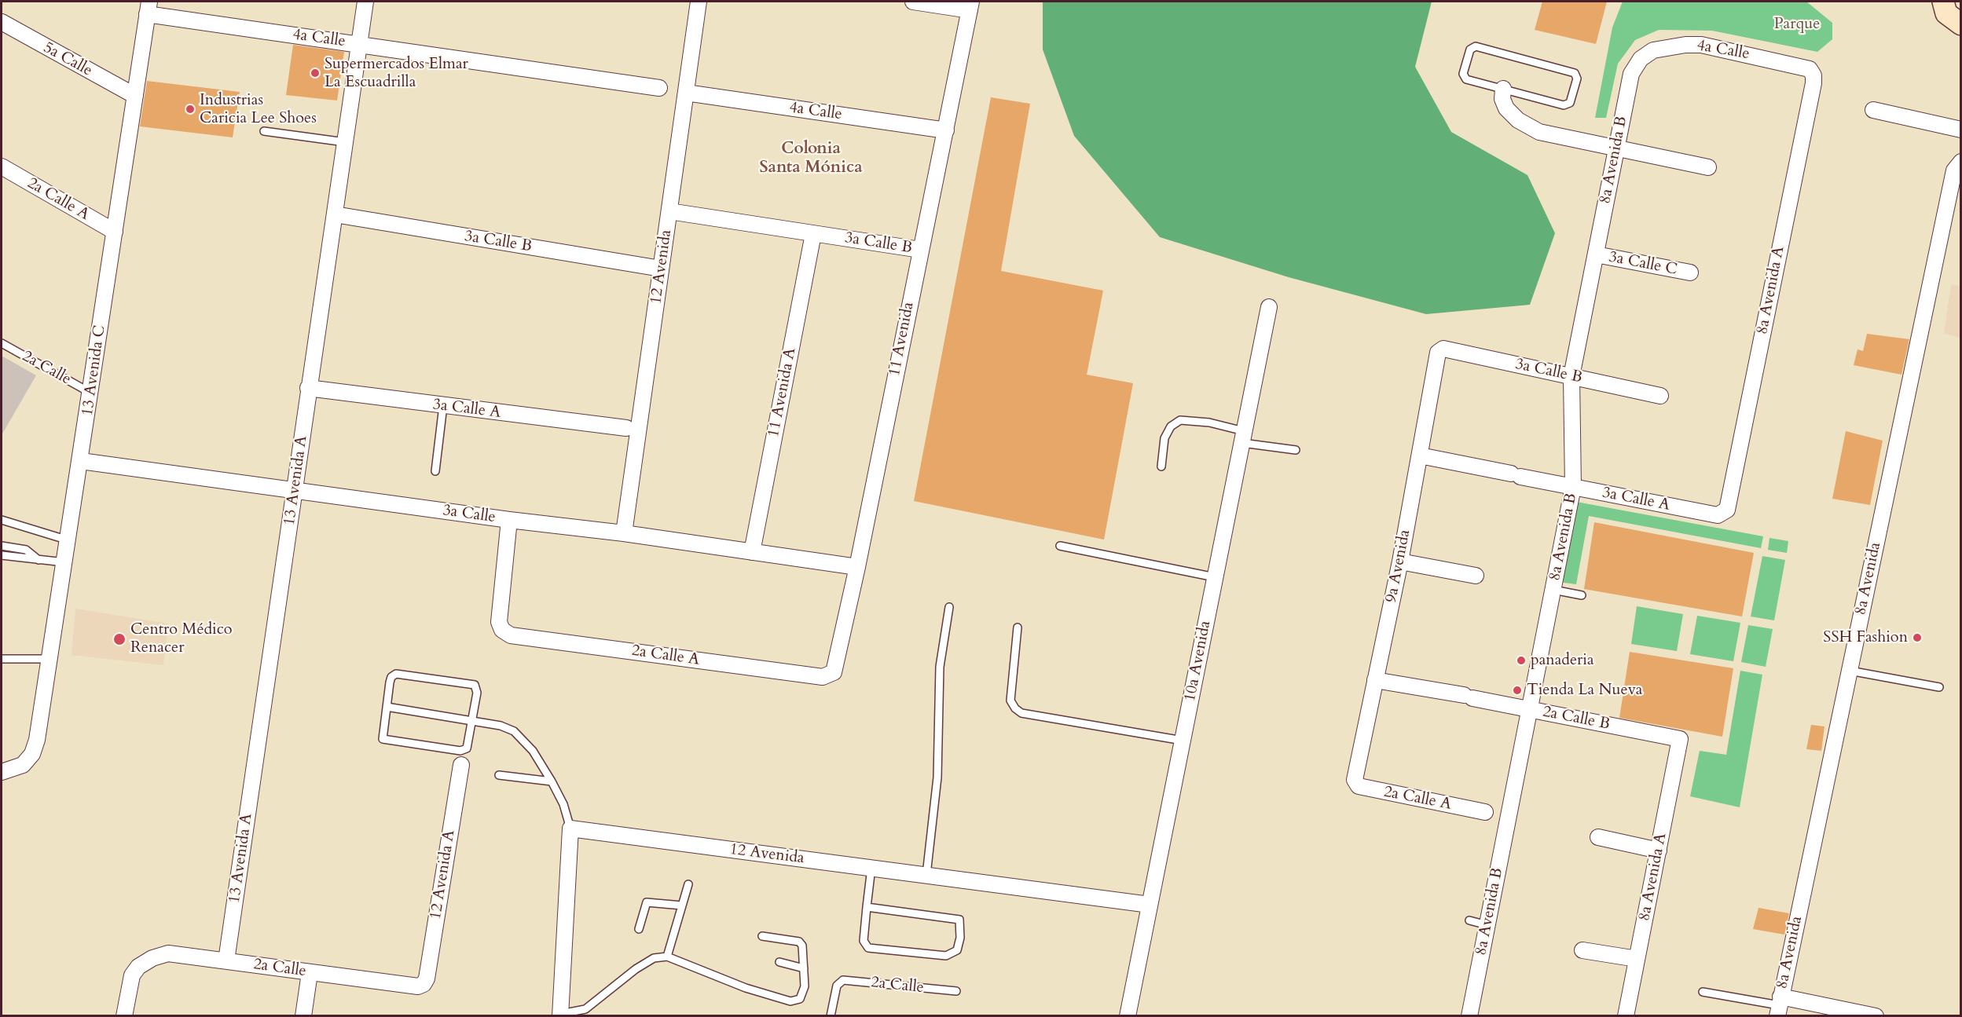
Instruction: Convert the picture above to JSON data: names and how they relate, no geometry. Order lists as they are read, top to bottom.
{
  "streets": {
    "street": [
      "4a Calle",
      "5a Calle",
      "8a Avenida B",
      "2a Calle A",
      "3a Calle B",
      "3a Calle C",
      "12 Avenida",
      "8a Avenida A",
      "11 Avenida",
      "2a Calle",
      "13 Avenida C",
      "11 Avenida A",
      "3a Calle A",
      "13 Avenida A",
      "3a Calle",
      "9a Avenida",
      "8a Avenida",
      "10a Avenida",
      "2a Calle B",
      "12 Avenida A"
    ]
  },
  "crossings": [
    ["4a Calle", "8a Avenida B"],
    ["4a Calle", "12 Avenida"],
    ["4a Calle", "8a Avenida A"],
    ["4a Calle", "11 Avenida"],
    ["4a Calle", "13 Avenida C"],
    ["4a Calle", "13 Avenida A"],
    ["5a Calle", "13 Avenida C"],
    ["8a Avenida B", "3a Calle B"],
    ["8a Avenida B", "3a Calle C"],
    ["8a Avenida B", "3a Calle A"],
    ["8a Avenida B", "2a Calle B"],
    ["2a Calle A", "11 Avenida"],
    ["2a Calle A", "13 Avenida C"],
    ["2a Calle A", "3a Calle"],
    ["2a Calle A", "9a Avenida"],
    ["3a Calle B", "12 Avenida"],
    ["3a Calle B", "11 Avenida"],
    ["3a Calle B", "11 Avenida A"],
    ["3a Calle B", "13 Avenida A"],
    ["3a Calle B", "9a Avenida"],
    ["12 Avenida", "3a Calle"],
    ["12 Avenida", "10a Avenida"],
    ["8a Avenida A", "3a Calle A"],
    ["8a Avenida A", "2a Calle B"],
    ["11 Avenida", "3a Calle"],
    ["2a Calle", "13 Avenida C"],
    ["2a Calle", "13 Avenida A"],
    ["2a Calle", "12 Avenida A"],
    ["13 Avenida C", "3a Calle"],
    ["11 Avenida A", "3a Calle"],
    ["3a Calle A", "13 Avenida A"],
    ["3a Calle A", "9a Avenida"],
    ["13 Avenida A", "3a Calle"],
    ["9a Avenida", "2a Calle B"]
  ],
  "districts": ["Colonia Santa Mónica"],
  "parks": ["Parque"],
  "places": [
    "Supermercados Elmar La Escuadrilla",
    "Industrias Caricia Lee Shoes",
    "SSH Fashion",
    "Centro Médico Renacer",
    "panaderia",
    "Tienda La Nueva"
  ]
}
